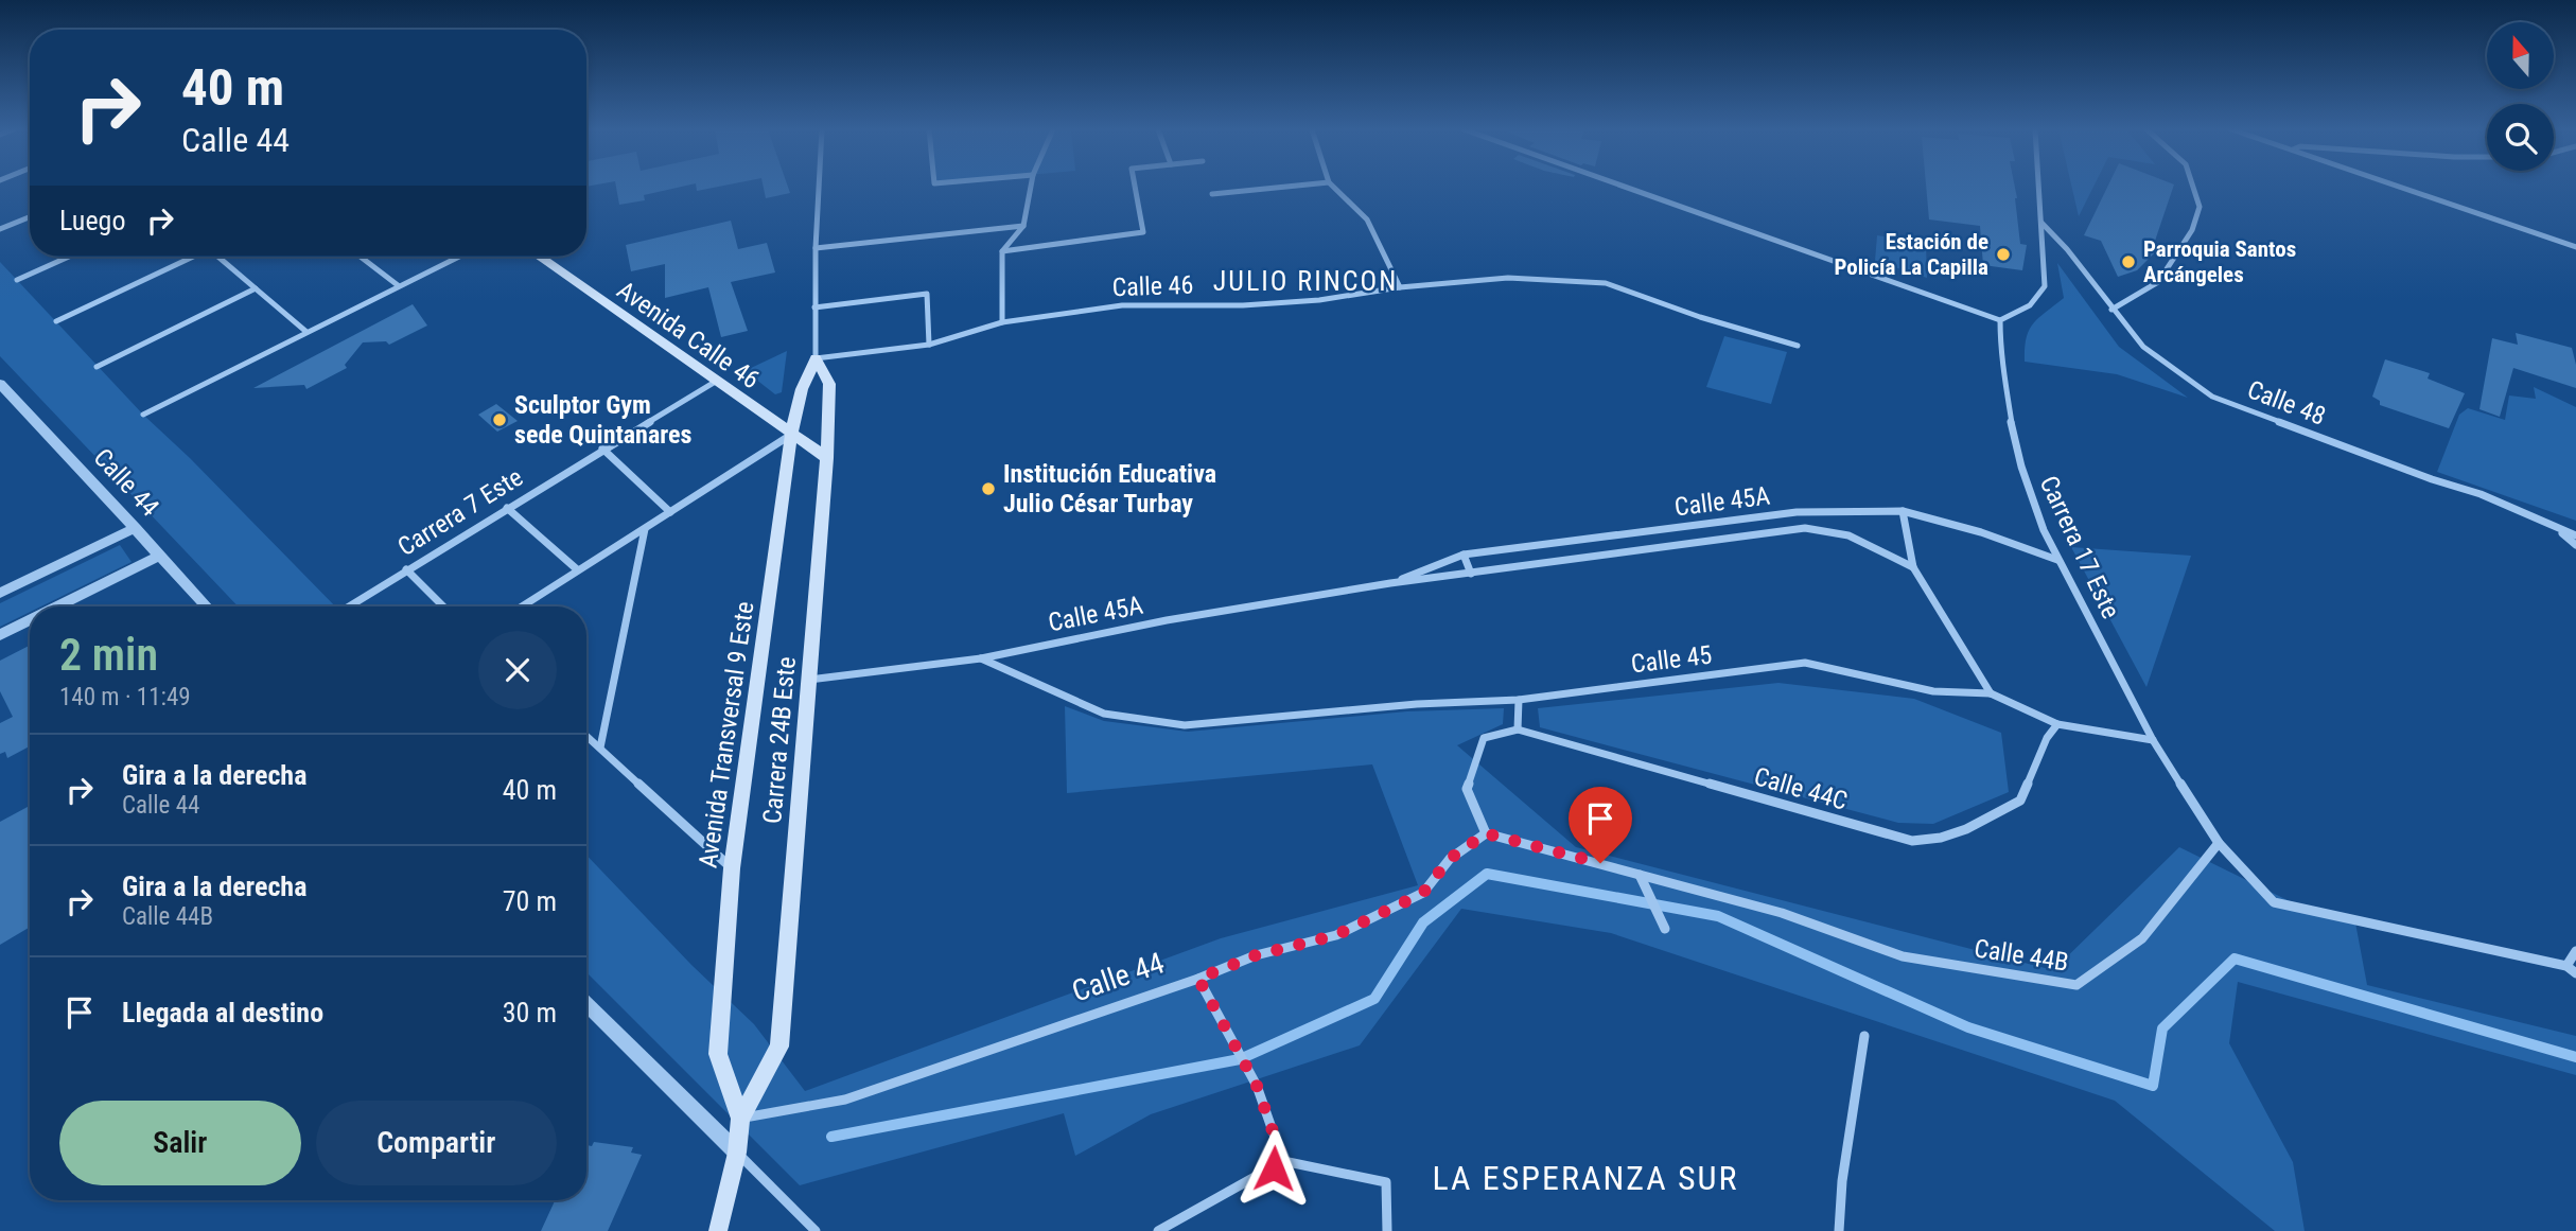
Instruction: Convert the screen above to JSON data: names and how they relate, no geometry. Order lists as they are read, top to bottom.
{
  "streets": {
    "main road": ["Avenida Calle 46", "Avenida Transversal 9 Este", "Carrera 24B Este"],
    "street": [
      "Calle 46",
      "Calle 48",
      "Calle 44",
      "Calle 45A",
      "Carrera 7 Este",
      "Carrera 17 Este",
      "Calle 45",
      "Calle 44C",
      "Calle 44B"
    ]
  },
  "crossings": [
    ["Calle 46", "Avenida Transversal 9 Este"],
    ["Calle 46", "Carrera 24B Este"],
    ["Avenida Calle 46", "Carrera 7 Este"],
    ["Avenida Calle 46", "Avenida Transversal 9 Este"],
    ["Avenida Calle 46", "Carrera 24B Este"],
    ["Calle 44", "Avenida Transversal 9 Este"],
    ["Calle 44", "Carrera 24B Este"],
    ["Calle 44", "Calle 44C"],
    ["Calle 44", "Calle 44B"],
    ["Calle 45A", "Carrera 17 Este"],
    ["Calle 45A", "Calle 45"],
    ["Calle 45A", "Carrera 24B Este"],
    ["Carrera 17 Este", "Calle 45"],
    ["Carrera 17 Este", "Calle 44B"],
    ["Calle 45", "Calle 44C"],
    ["Avenida Transversal 9 Este", "Carrera 24B Este"],
    ["Calle 44C", "Calle 44B"]
  ],
  "districts": ["JULIO RINCON", "LA ESPERANZA SUR"],
  "places": [
    "Estación de Policía La Capilla",
    "Parroquia Santos Arcángeles",
    "Sculptor Gym sede Quintanares",
    "Institución Educativa Julio César Turbay"
  ],
  "north": "top",
  "page": {
    "turn": ["40 m", "Calle 44"],
    "then": "Luego",
    "heading": ["2 min", "140 m · 11:49"],
    "list": [
      {
        "name": "Gira a la derecha",
        "note": "Calle 44",
        "value": "40 m"
      },
      {
        "name": "Gira a la derecha",
        "note": "Calle 44B",
        "value": "70 m"
      },
      {
        "name": "Llegada al destino",
        "value": "30 m"
      }
    ],
    "buttons": ["Salir", "Compartir"]
  }
}
